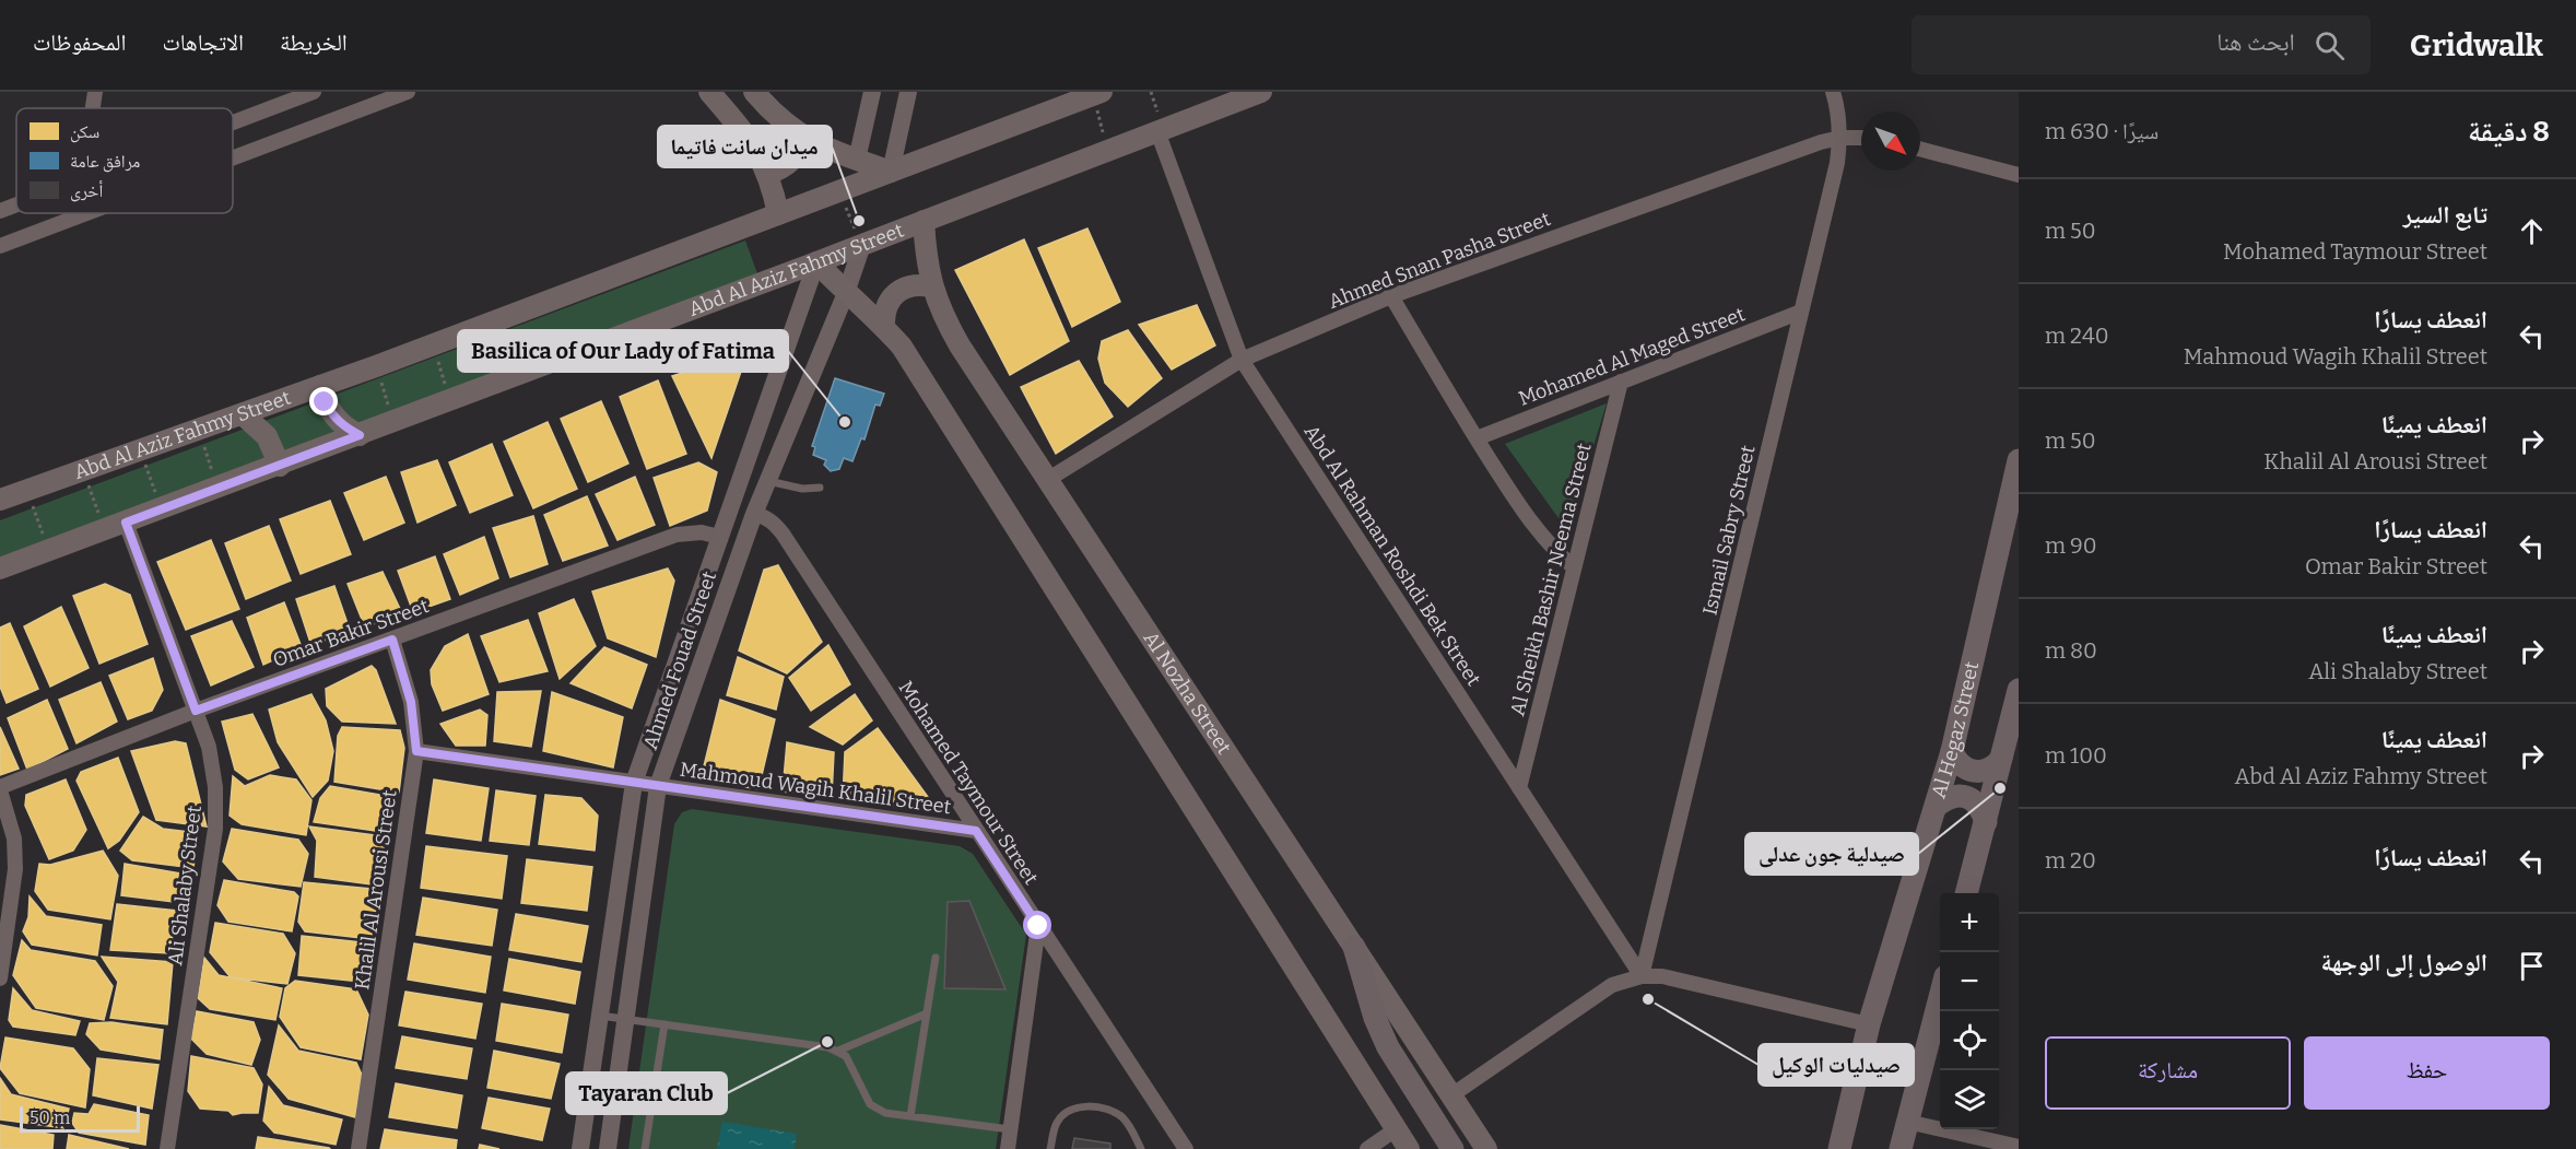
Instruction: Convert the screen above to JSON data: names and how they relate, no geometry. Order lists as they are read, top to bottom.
{
  "streets": {
    "main road": ["Abd Al Aziz Fahmy Street", "Al Nozha Street", "Al Hegaz Street"],
    "street": [
      "Ahmed Snan Pasha Street",
      "Mohamed Al Maged Street",
      "Ismail Sabry Street",
      "Abd Al Rahman Roshdi Bek Street",
      "Al Sheikh Bashir Neema Street",
      "Omar Bakir Street",
      "Ahmed Fouad Street",
      "Mohamed Taymour Street",
      "Mahmoud Wagih Khalil Street",
      "Ali Shalaby Street",
      "Khalil Al Arousi Street"
    ]
  },
  "crossings": [
    ["Ahmed Snan Pasha Street", "Ismail Sabry Street"],
    ["Ahmed Snan Pasha Street", "Abd Al Rahman Roshdi Bek Street"],
    ["Ahmed Snan Pasha Street", "Al Nozha Street"],
    ["Abd Al Aziz Fahmy Street", "Abd Al Rahman Roshdi Bek Street"],
    ["Abd Al Aziz Fahmy Street", "Ahmed Fouad Street"],
    ["Abd Al Aziz Fahmy Street", "Al Nozha Street"],
    ["Abd Al Aziz Fahmy Street", "Ali Shalaby Street"],
    ["Mohamed Al Maged Street", "Ismail Sabry Street"],
    ["Mohamed Al Maged Street", "Al Sheikh Bashir Neema Street"],
    ["Ismail Sabry Street", "Abd Al Rahman Roshdi Bek Street"],
    ["Abd Al Rahman Roshdi Bek Street", "Al Sheikh Bashir Neema Street"],
    ["Omar Bakir Street", "Ahmed Fouad Street"],
    ["Omar Bakir Street", "Ali Shalaby Street"],
    ["Omar Bakir Street", "Khalil Al Arousi Street"],
    ["Ahmed Fouad Street", "Mohamed Taymour Street"],
    ["Ahmed Fouad Street", "Mahmoud Wagih Khalil Street"],
    ["Mohamed Taymour Street", "Mahmoud Wagih Khalil Street"],
    ["Mahmoud Wagih Khalil Street", "Khalil Al Arousi Street"]
  ],
  "places": [
    "ميدان سانت فاتيما",
    "Basilica of Our Lady of Fatima",
    "صيدلية جون عدلى",
    "صيدليات الوكيل",
    "Tayaran Club"
  ],
  "legend": ["سكن", "مرافق عامة", "أخرى"],
  "scale_bar": "50 m",
  "north": "bottom right",
  "page": {
    "header": "Gridwalk",
    "search": "ابحث هنا",
    "nav": ["الخريطة", "الاتجاهات", "المحفوظات"],
    "heading": ["8 دقيقة", "سيرًا · 630 m"],
    "list": [
      ["تابع السير", "Mohamed Taymour Street", "50 m"],
      ["انعطف يسارًا", "Mahmoud Wagih Khalil Street", "240 m"],
      ["انعطف يمينًا", "Khalil Al Arousi Street", "50 m"],
      ["انعطف يسارًا", "Omar Bakir Street", "90 m"],
      ["انعطف يمينًا", "Ali Shalaby Street", "80 m"],
      ["انعطف يمينًا", "Abd Al Aziz Fahmy Street", "100 m"],
      ["انعطف يسارًا", "20 m"],
      "الوصول إلى الوجهة"
    ],
    "map_buttons": ["+", "−"],
    "buttons": ["حفظ", "مشاركة"],
    "scale": "50 m"
  }
}
